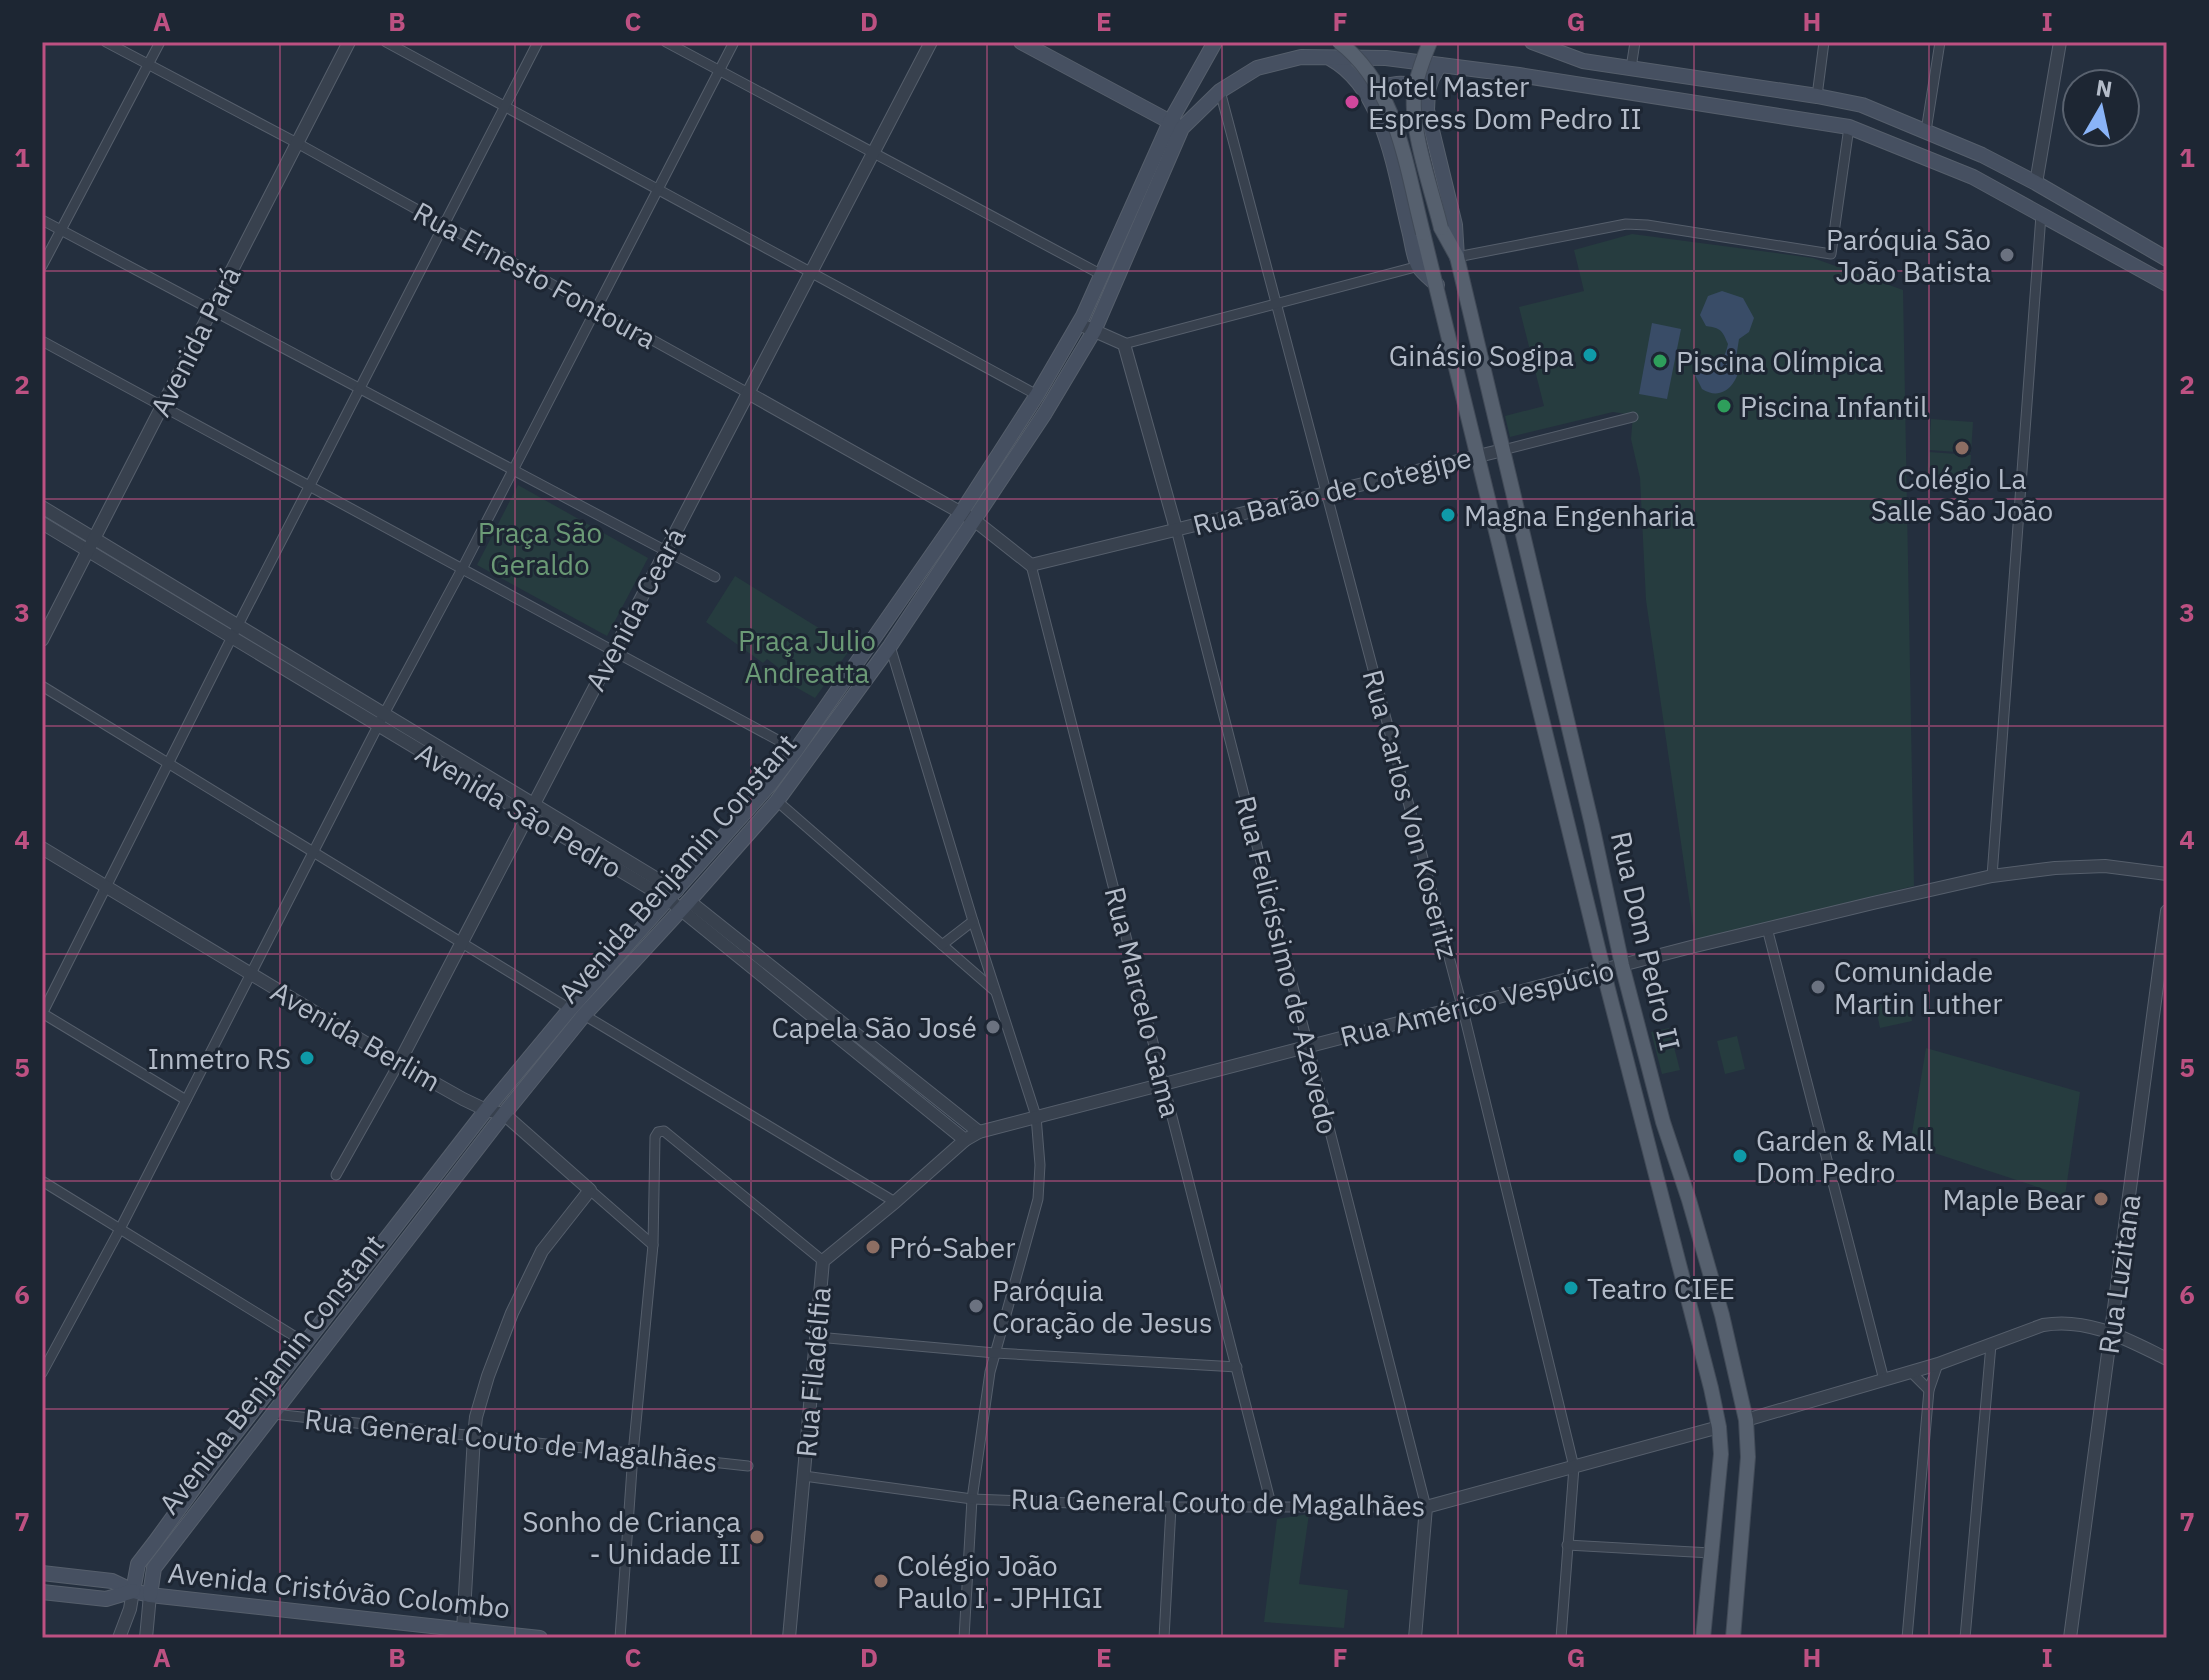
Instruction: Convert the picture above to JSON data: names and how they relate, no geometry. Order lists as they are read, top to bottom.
{
  "streets": {
    "main road": ["Avenida Benjamin Constant", "Rua Dom Pedro II", "Avenida Cristóvão Colombo"],
    "street": [
      "Rua Ernesto Fontoura",
      "Avenida Pará",
      "Rua Barão de Cotegipe",
      "Avenida Ceará",
      "Avenida São Pedro",
      "Rua Carlos Von Koseritz",
      "Rua Felicíssimo de Azevedo",
      "Rua Marcelo Gama",
      "Rua Américo Vespúcio",
      "Avenida Berlim",
      "Rua Luzitana",
      "Rua Filadélfia",
      "Rua General Couto de Magalhães"
    ]
  },
  "crossings": [
    ["Rua Ernesto Fontoura", "Avenida Pará"],
    ["Rua Ernesto Fontoura", "Avenida Ceará"],
    ["Rua Ernesto Fontoura", "Avenida Benjamin Constant"],
    ["Avenida Pará", "Avenida São Pedro"],
    ["Rua Barão de Cotegipe", "Rua Carlos Von Koseritz"],
    ["Rua Barão de Cotegipe", "Rua Dom Pedro II"],
    ["Rua Barão de Cotegipe", "Rua Felicíssimo de Azevedo"],
    ["Rua Barão de Cotegipe", "Rua Marcelo Gama"],
    ["Avenida Ceará", "Avenida São Pedro"],
    ["Avenida Ceará", "Avenida Berlim"],
    ["Avenida São Pedro", "Avenida Benjamin Constant"],
    ["Avenida São Pedro", "Rua Américo Vespúcio"],
    ["Avenida São Pedro", "Rua Filadélfia"],
    ["Rua Carlos Von Koseritz", "Avenida Benjamin Constant"],
    ["Rua Carlos Von Koseritz", "Rua Américo Vespúcio"],
    ["Rua Carlos Von Koseritz", "Rua General Couto de Magalhães"],
    ["Avenida Benjamin Constant", "Rua Dom Pedro II"],
    ["Avenida Benjamin Constant", "Avenida Berlim"],
    ["Avenida Benjamin Constant", "Rua General Couto de Magalhães"],
    ["Avenida Benjamin Constant", "Avenida Cristóvão Colombo"],
    ["Rua Dom Pedro II", "Rua Américo Vespúcio"],
    ["Rua Dom Pedro II", "Rua General Couto de Magalhães"],
    ["Rua Felicíssimo de Azevedo", "Rua Américo Vespúcio"],
    ["Rua Felicíssimo de Azevedo", "Rua General Couto de Magalhães"],
    ["Rua Marcelo Gama", "Rua Américo Vespúcio"],
    ["Rua Marcelo Gama", "Rua General Couto de Magalhães"],
    ["Rua Américo Vespúcio", "Rua Filadélfia"],
    ["Rua Filadélfia", "Rua General Couto de Magalhães"]
  ],
  "parks": ["Praça São Geraldo", "Praça Julio Andreatta"],
  "places": [
    "Hotel Master Espress Dom Pedro II",
    "Paróquia São João Batista",
    "Ginásio Sogipa",
    "Piscina Olímpica",
    "Piscina Infantil",
    "Colégio La Salle São João",
    "Magna Engenharia",
    "Comunidade Martin Luther",
    "Capela São José",
    "Inmetro RS",
    "Garden & Mall Dom Pedro",
    "Maple Bear",
    "Pró-Saber",
    "Teatro CIEE",
    "Paróquia Coração de Jesus",
    "Sonho de Criança - Unidade II",
    "Colégio João Paulo I - JPHIGI"
  ],
  "north": "top",
  "grid": {
    "columns": [
      "A",
      "B",
      "C",
      "D",
      "E",
      "F",
      "G",
      "H",
      "I"
    ],
    "rows": [
      "1",
      "2",
      "3",
      "4",
      "5",
      "6",
      "7"
    ]
  }
}
